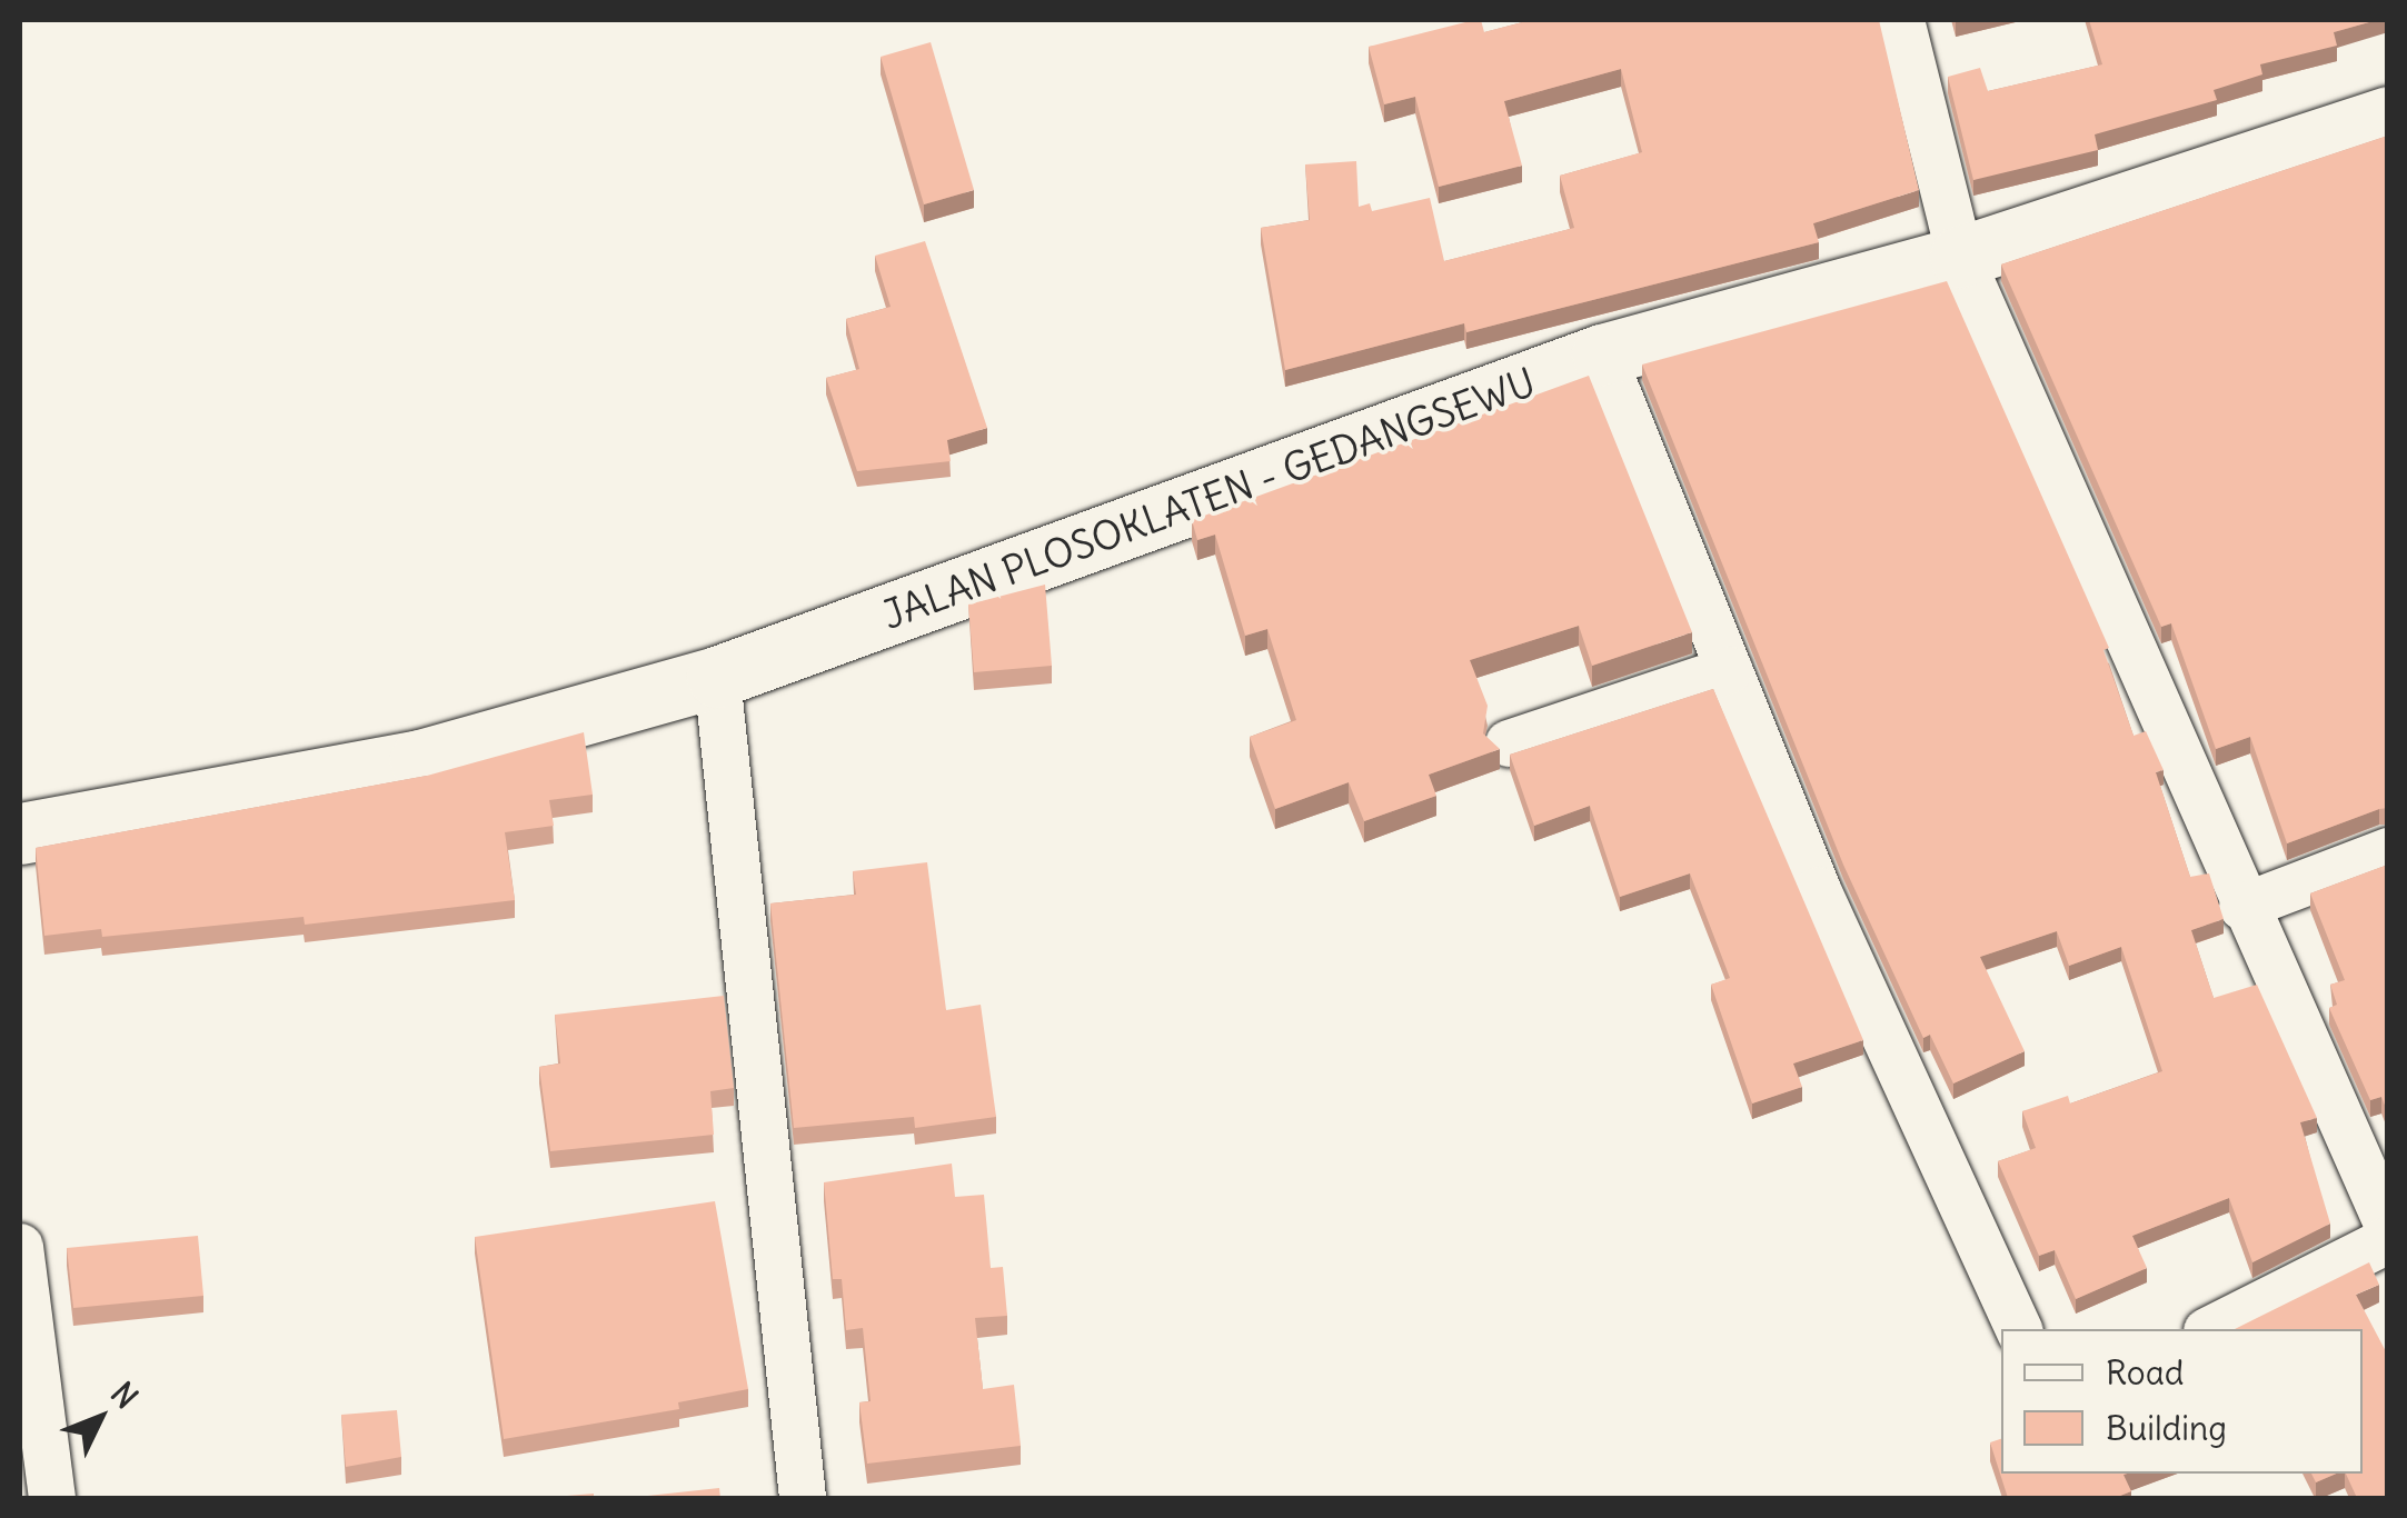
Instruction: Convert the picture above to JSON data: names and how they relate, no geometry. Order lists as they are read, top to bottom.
{
  "streets": {
    "main road": ["JALAN PLOSOKLATEN - GEDANGSEWU"]
  },
  "legend": ["Road", "Building"],
  "north": "top right"
}
